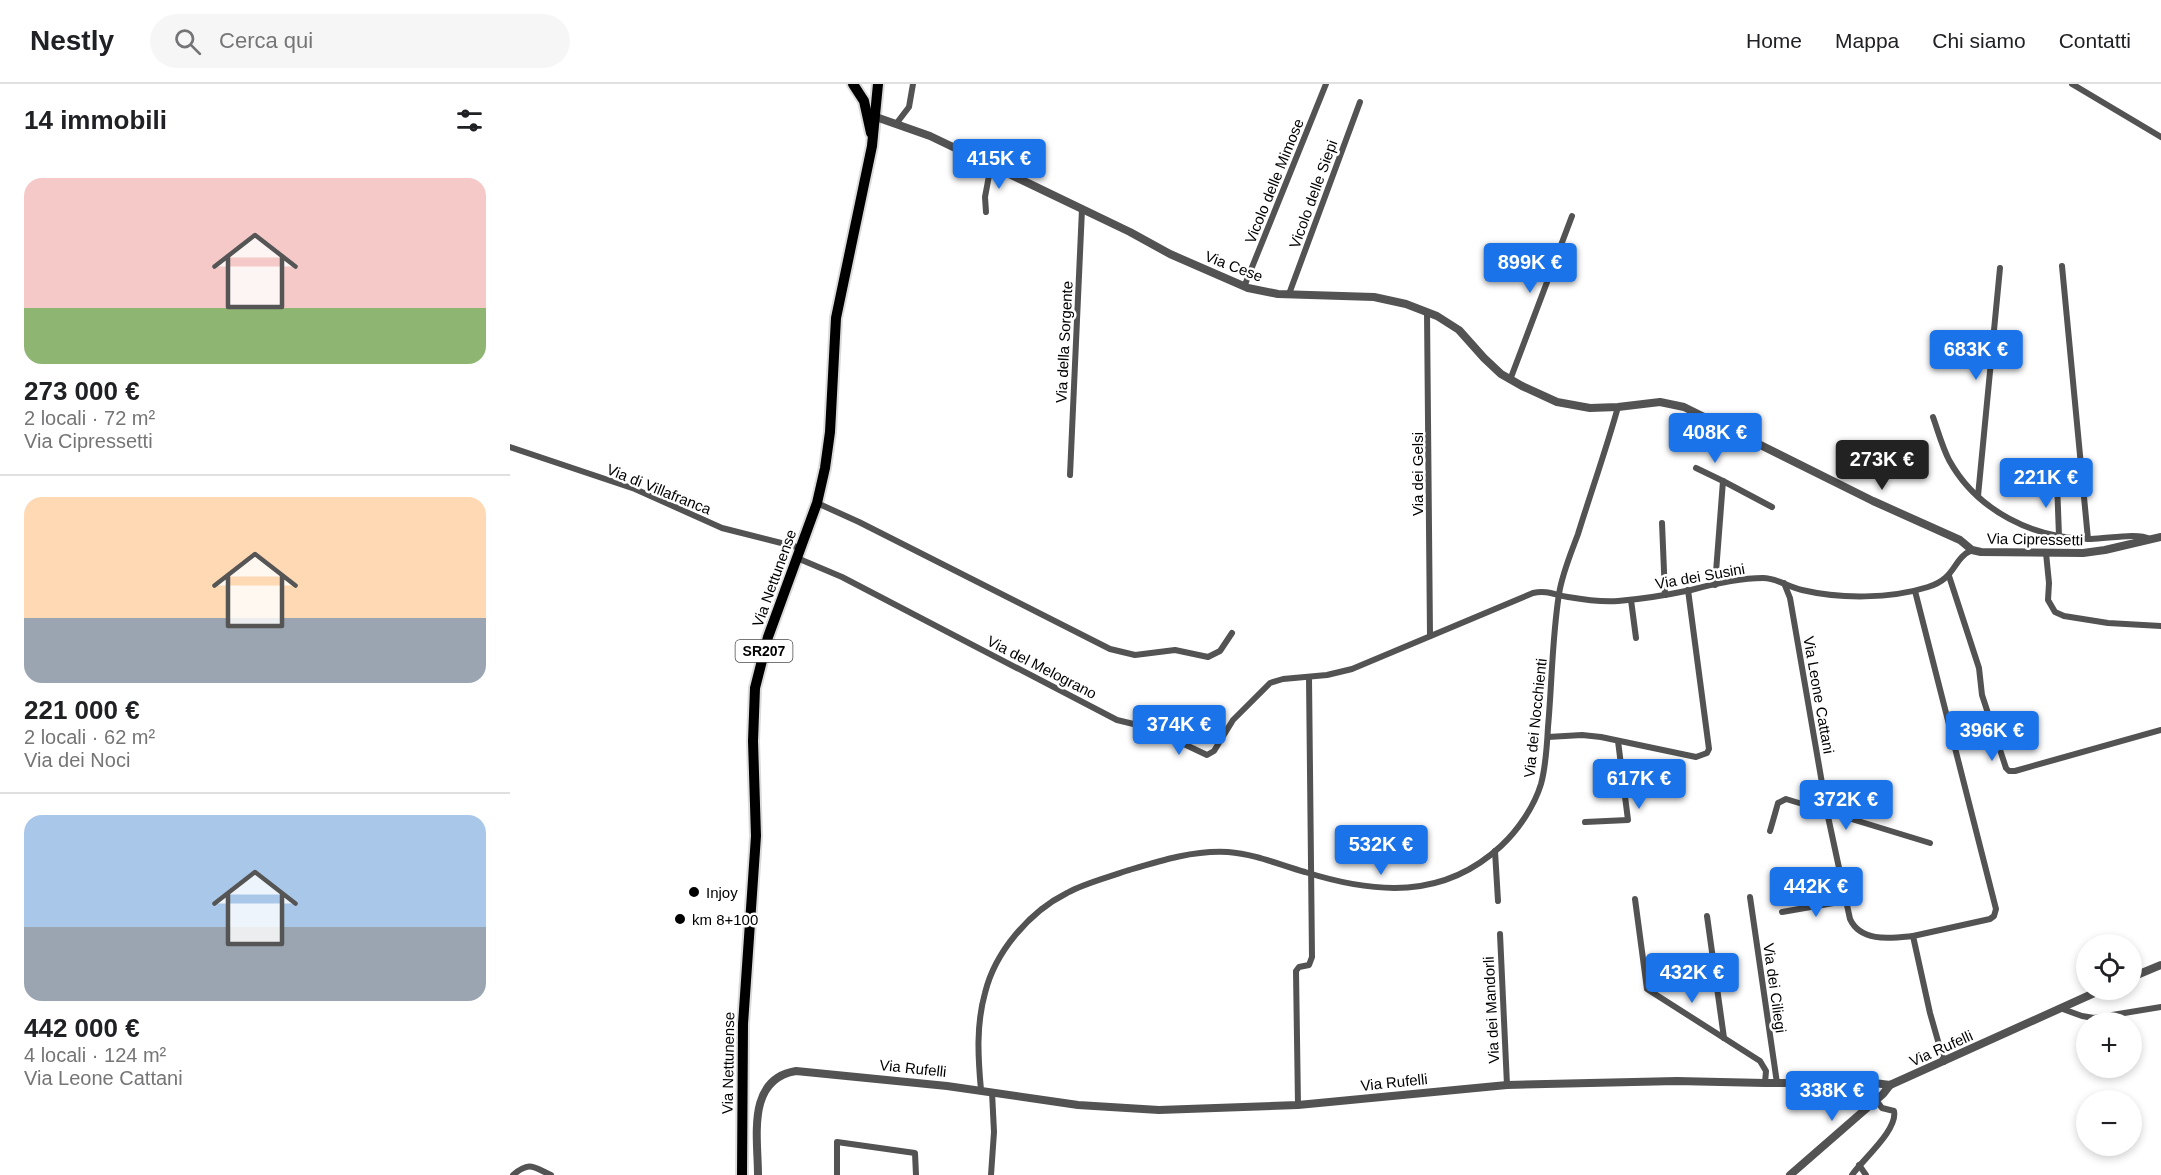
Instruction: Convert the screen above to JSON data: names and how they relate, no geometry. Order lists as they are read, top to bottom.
{
  "streets": {
    "main road": ["Via Nettunense", "SR207"],
    "street": [
      "Vicolo delle Mimose",
      "Vicolo delle Siepi",
      "Via Cese",
      "Via della Sorgente",
      "Via dei Gelsi",
      "Via di Villafranca",
      "Via Cipressetti",
      "Via dei Susini",
      "Via del Melograno",
      "Via Leone Cattani",
      "Via dei Nocchienti",
      "Via dei Ciliegi",
      "Via dei Mandorli",
      "Via Rufelli"
    ]
  },
  "crossings": [
    ["Vicolo delle Mimose", "Via Cese"],
    ["Vicolo delle Siepi", "Via Cese"],
    ["Via Cese", "Via della Sorgente"],
    ["Via Cese", "Via dei Gelsi"],
    ["Via Cese", "Via Cipressetti"],
    ["Via Cese", "Via Nettunense"],
    ["Via Cese", "Via dei Nocchienti"],
    ["Via dei Gelsi", "Via del Melograno"],
    ["Via di Villafranca", "Via Nettunense"],
    ["Via di Villafranca", "Via del Melograno"],
    ["Via Cipressetti", "Via dei Susini"],
    ["Via Cipressetti", "Via dei Nocchienti"],
    ["Via dei Susini", "Via del Melograno"],
    ["Via dei Susini", "Via Leone Cattani"],
    ["Via dei Susini", "Via dei Nocchienti"],
    ["Via Nettunense", "Via del Melograno"],
    ["Via del Melograno", "Via dei Nocchienti"],
    ["Via dei Nocchienti", "Via Rufelli"],
    ["Via dei Ciliegi", "Via Rufelli"],
    ["Via dei Mandorli", "Via Rufelli"]
  ],
  "places": ["Injoy", "km 8+100"],
  "page": {
    "header": "Nestly",
    "search": "Cerca qui",
    "nav": [
      "Home",
      "Mappa",
      "Chi siamo",
      "Contatti"
    ],
    "heading": "14 immobili",
    "price": [
      "415K €",
      "899K €",
      "683K €",
      "408K €",
      "273K €",
      "221K €",
      "374K €",
      "396K €",
      "617K €",
      "372K €",
      "532K €",
      "442K €",
      "432K €",
      "338K €"
    ],
    "list": [
      {
        "name": "273 000 €",
        "note": "2 locali · 72 m² · Via Cipressetti"
      },
      {
        "name": "221 000 €",
        "note": "2 locali · 62 m² · Via dei Noci"
      },
      {
        "name": "442 000 €",
        "note": "4 locali · 124 m² · Via Leone Cattani"
      }
    ],
    "map_buttons": ["+", "−"]
  }
}
